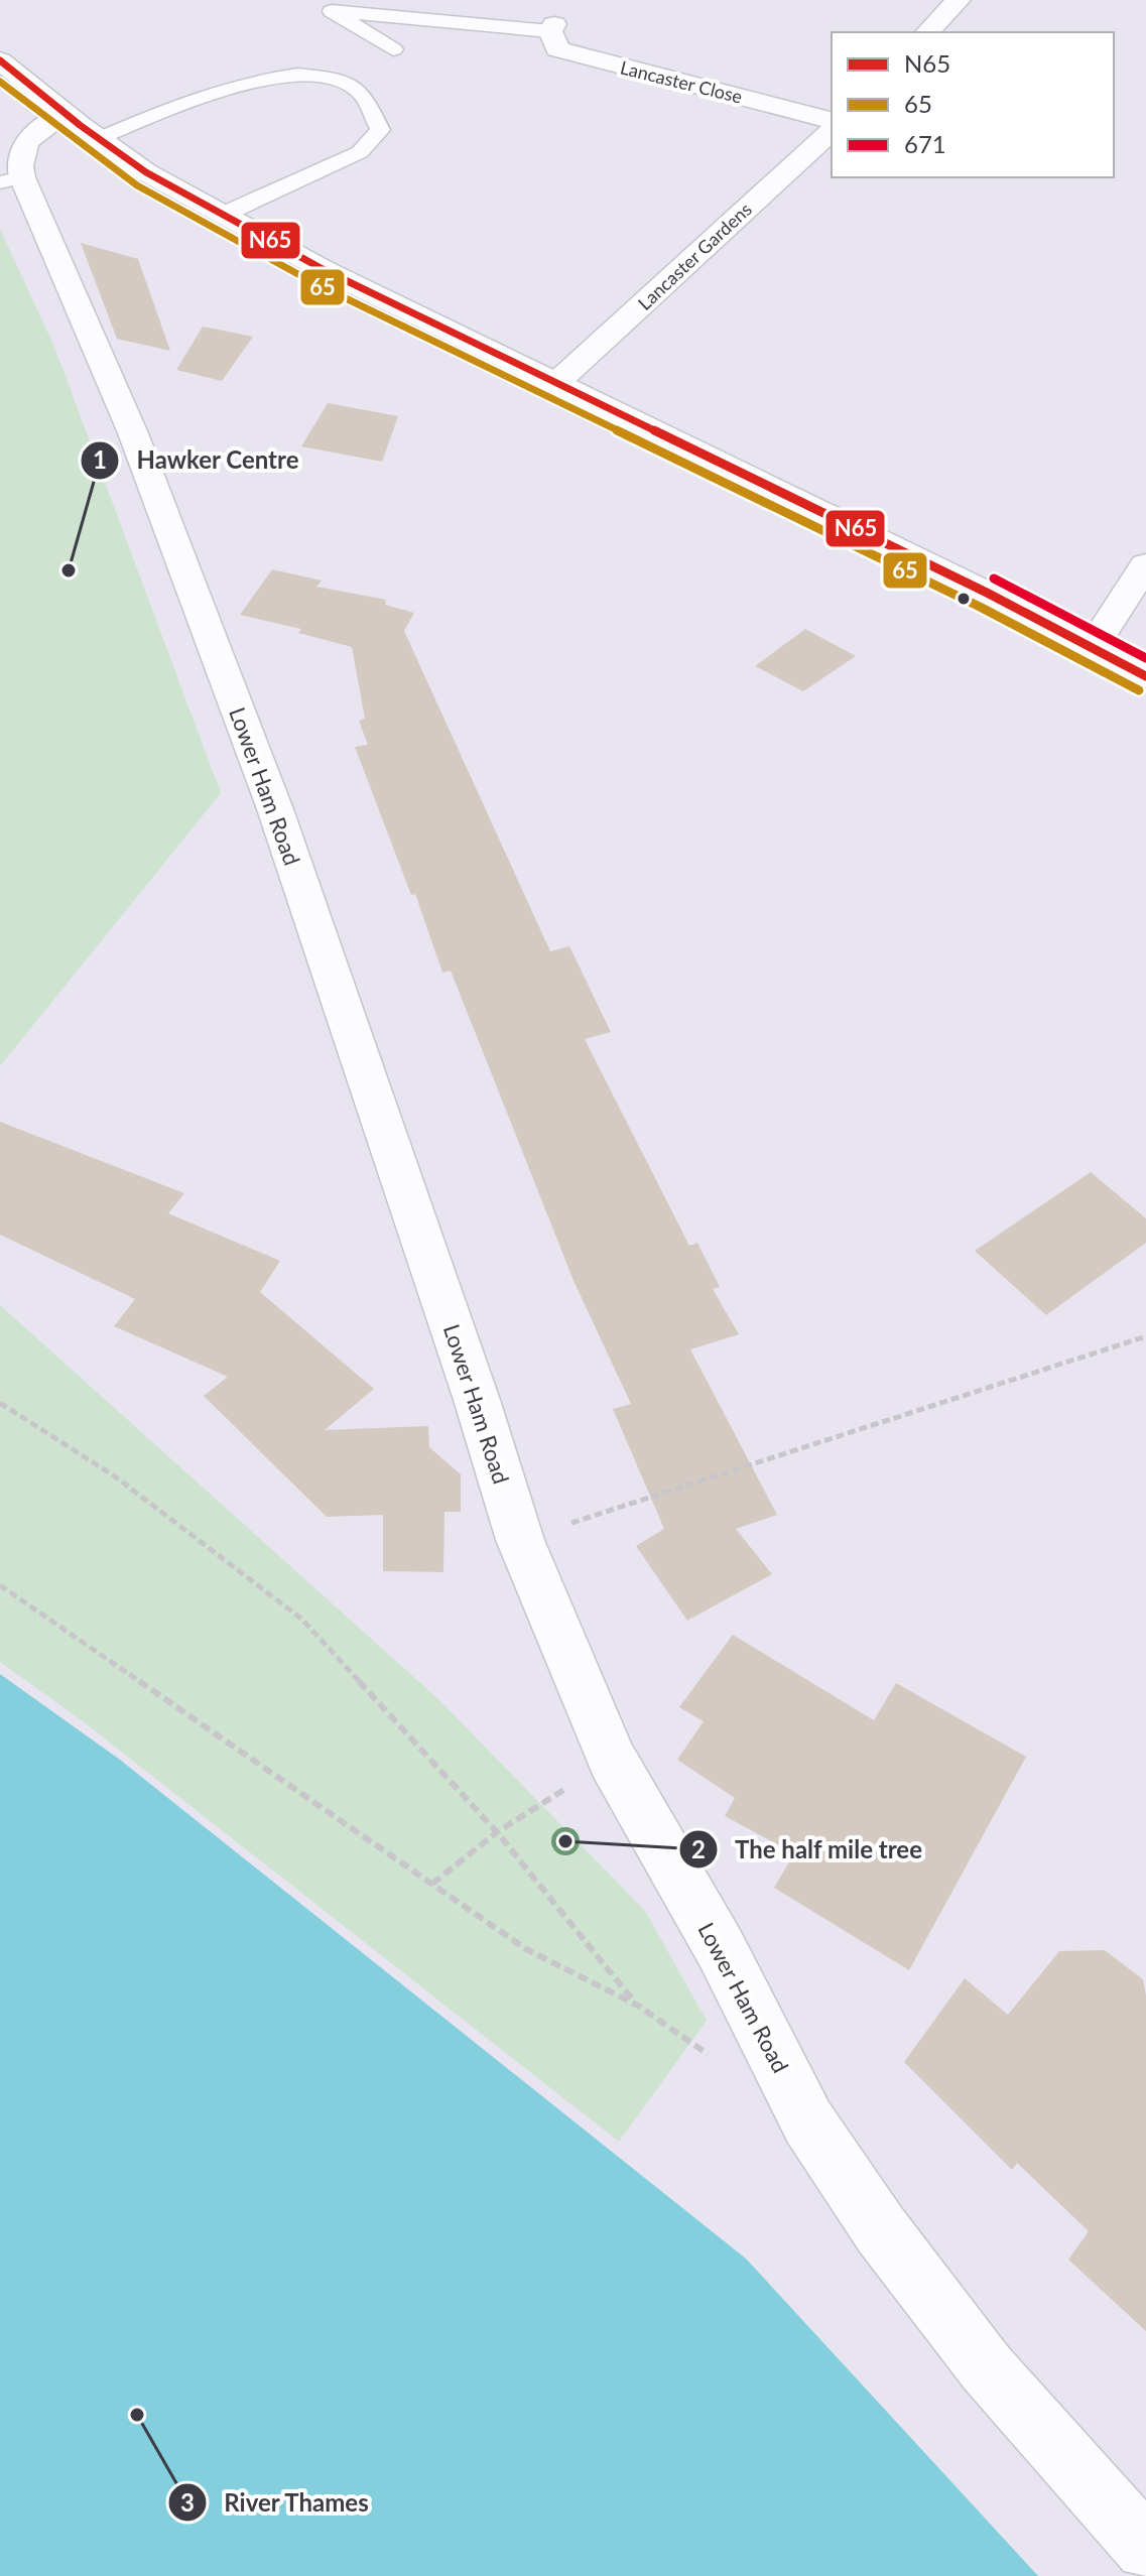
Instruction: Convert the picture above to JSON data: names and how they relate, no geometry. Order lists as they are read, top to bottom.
{
  "streets": {
    "street": ["Lancaster Close", "Lancaster Gardens", "Lower Ham Road"]
  },
  "places": ["Hawker Centre", "The half mile tree", "River Thames"],
  "lines": ["transit line N65", "transit line 65", "transit line 671"],
  "legend": ["N65", "65", "671"]
}
